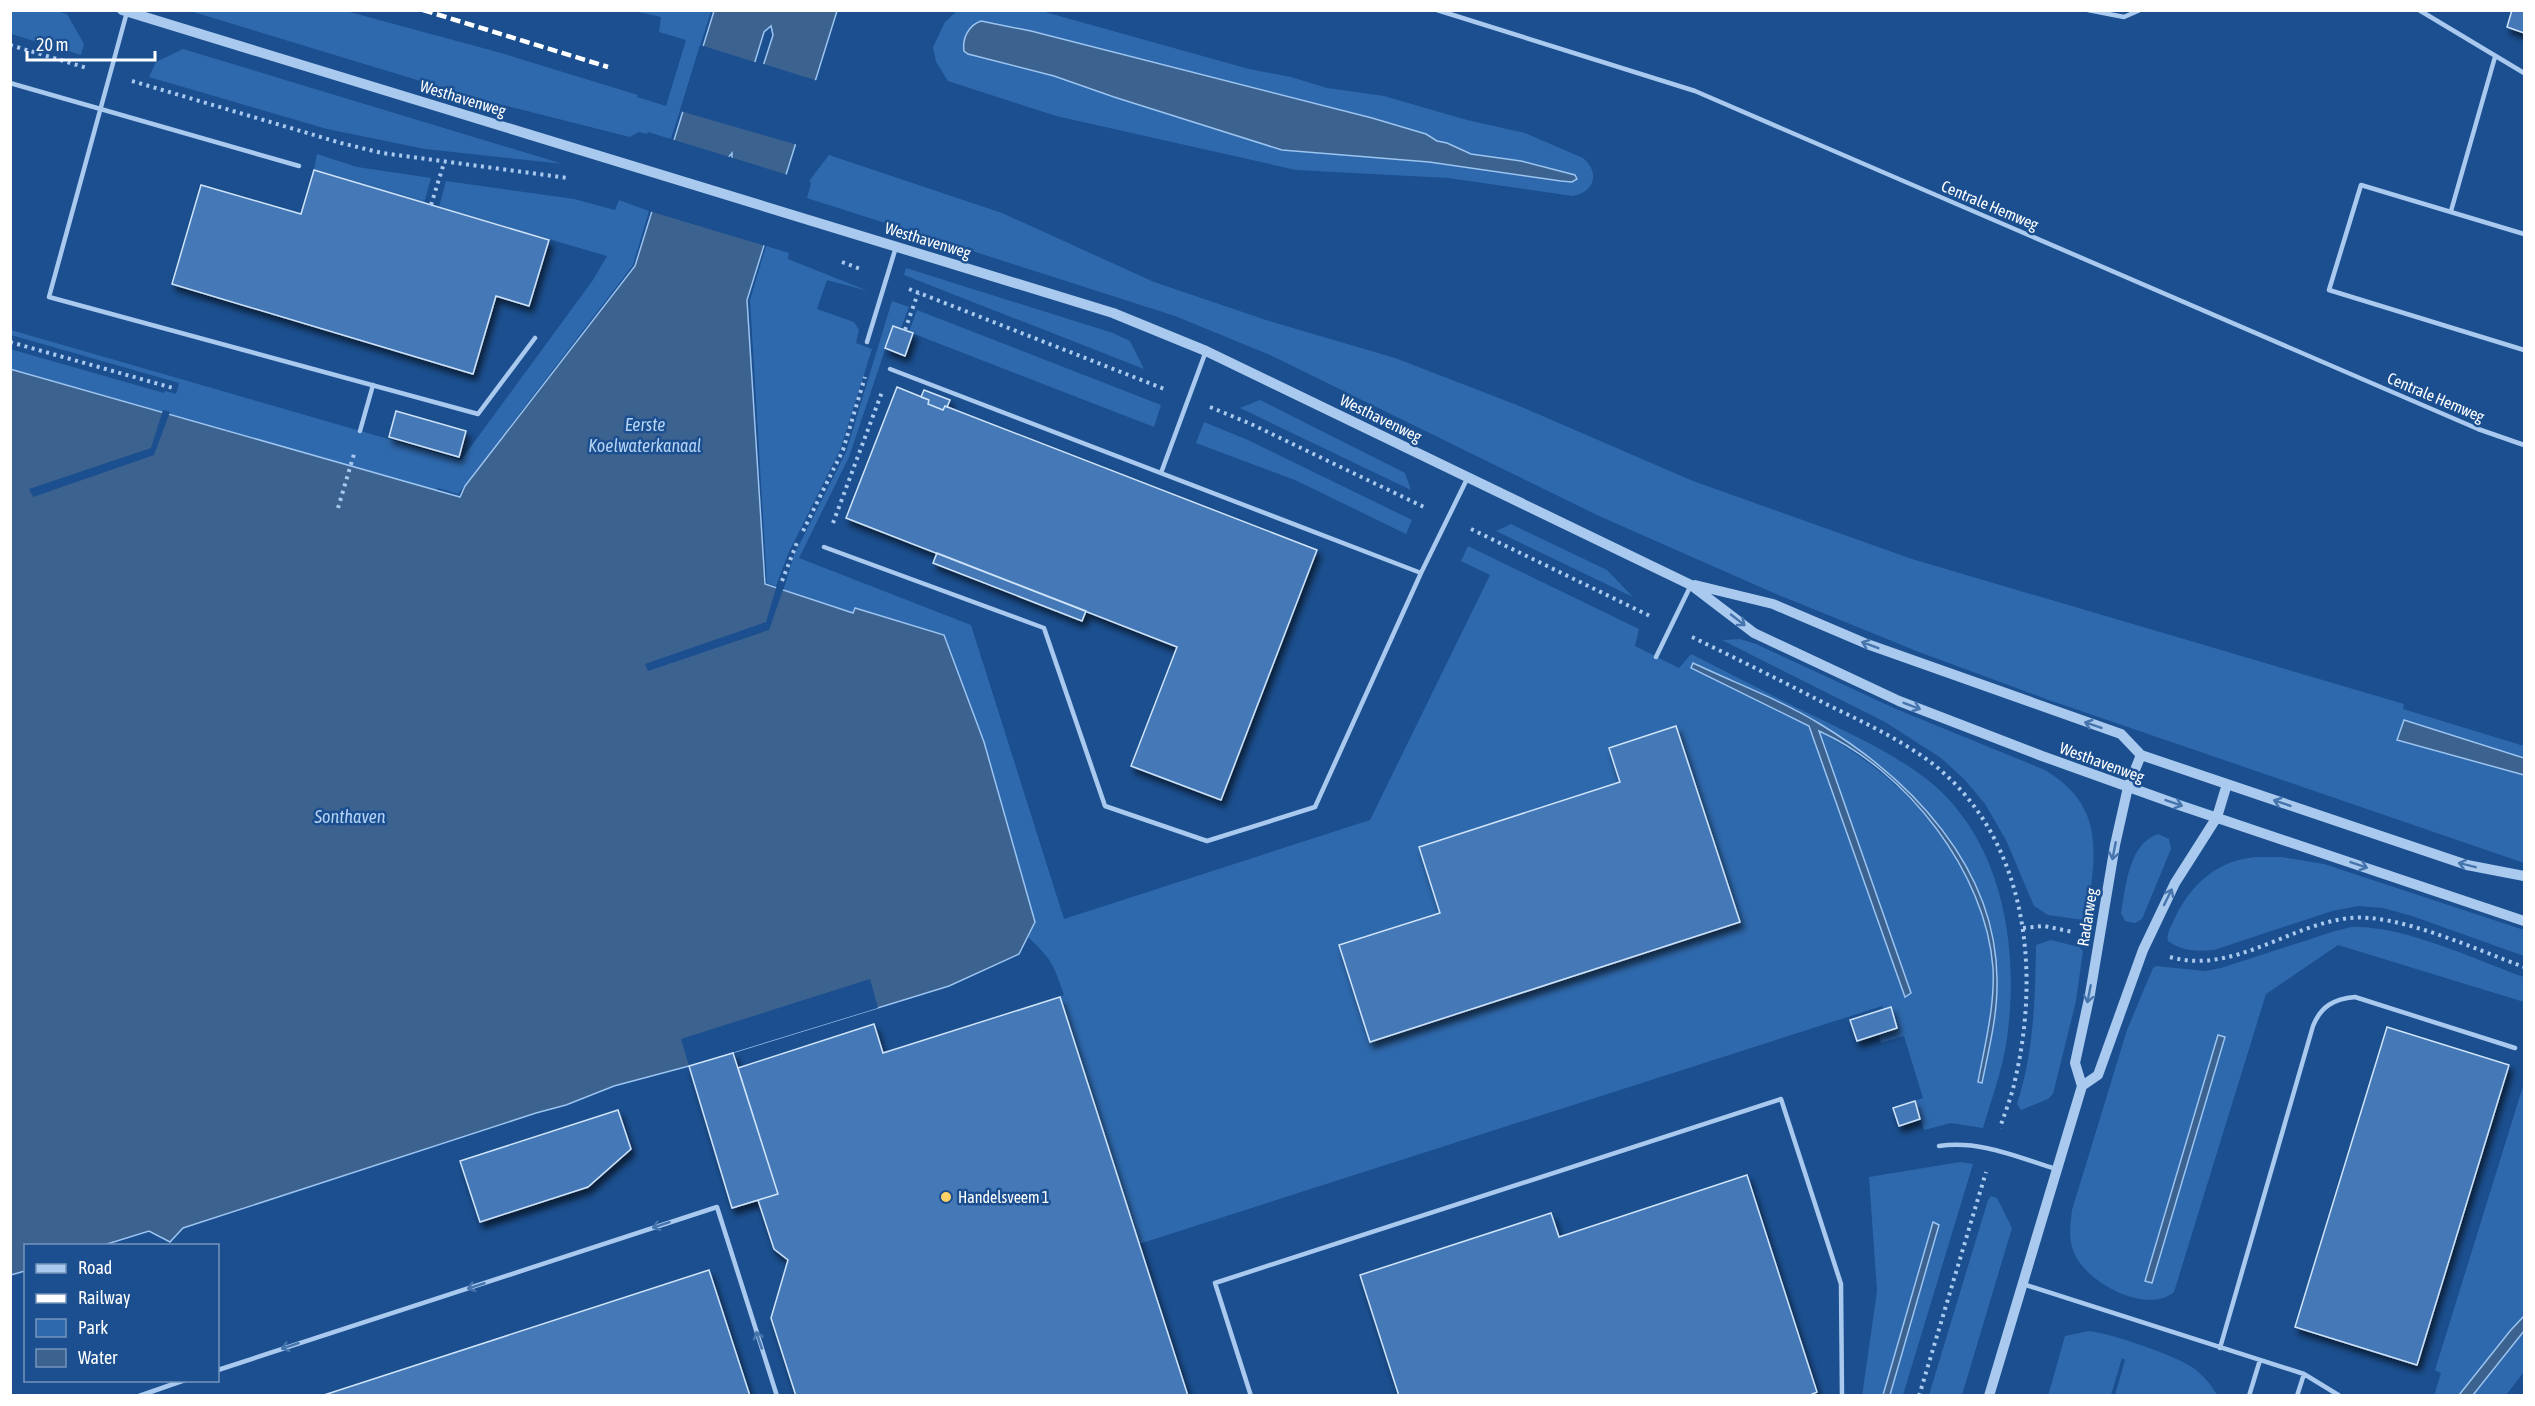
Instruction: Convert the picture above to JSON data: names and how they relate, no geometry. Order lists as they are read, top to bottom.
{
  "streets": {
    "street": ["Westhavenweg", "Radarweg"],
    "lane": ["Centrale Hemweg"]
  },
  "crossings": [
    ["Westhavenweg", "Radarweg"]
  ],
  "water": ["Eerste Koelwaterkanaal", "Sonthaven"],
  "places": ["Handelsveem 1"],
  "legend": [
    "Road",
    "Railway",
    "Park",
    "Water"
  ],
  "scale_bar": "20 m"
}
